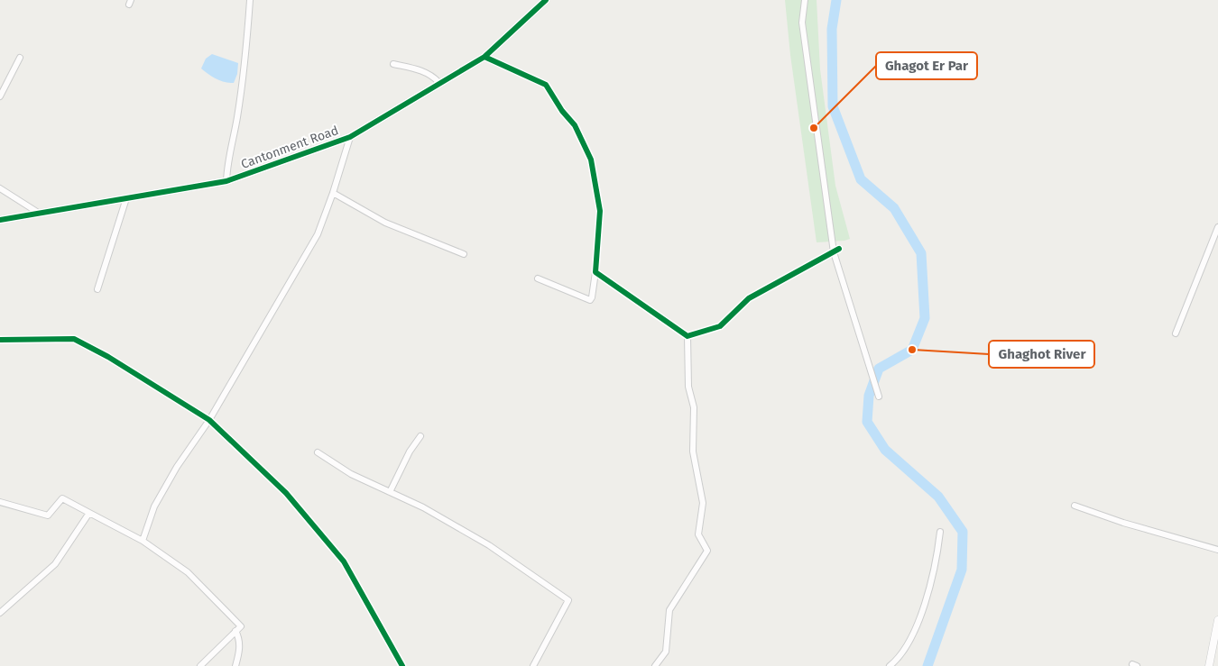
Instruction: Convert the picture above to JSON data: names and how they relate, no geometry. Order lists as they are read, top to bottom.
{
  "streets": {
    "street": ["Cantonment Road"]
  },
  "places": ["Ghagot Er Par", "Ghaghot River"]
}
